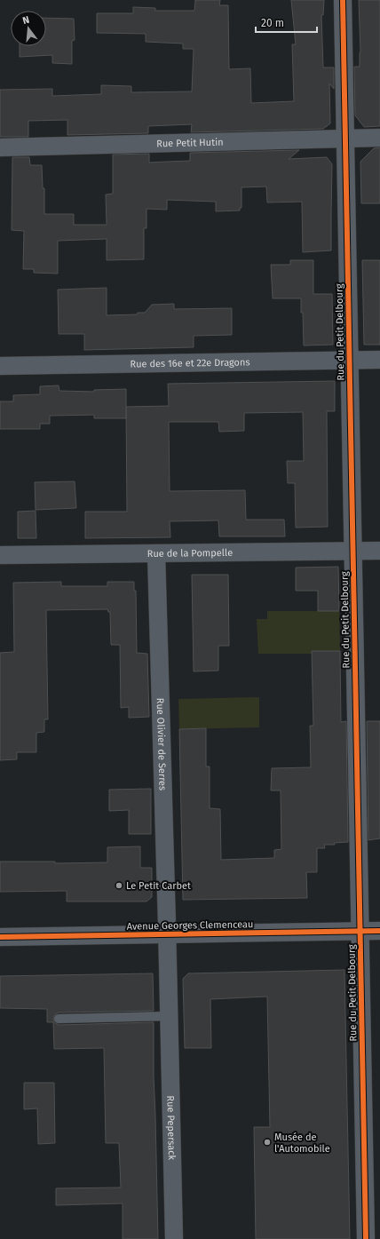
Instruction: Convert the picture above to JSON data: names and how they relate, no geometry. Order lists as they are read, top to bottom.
{
  "streets": {
    "street": [
      "Rue Petit Hutin",
      "Rue du Petit Delbourg",
      "Rue des 16e et 22e Dragons",
      "Rue de la Pompelle",
      "Rue Olivier de Serres",
      "Avenue Georges Clemenceau",
      "Rue Pepersack"
    ]
  },
  "crossings": [
    ["Rue Petit Hutin", "Rue du Petit Delbourg"],
    ["Rue du Petit Delbourg", "Rue des 16e et 22e Dragons"],
    ["Rue du Petit Delbourg", "Rue de la Pompelle"],
    ["Rue du Petit Delbourg", "Avenue Georges Clemenceau"],
    ["Rue de la Pompelle", "Rue Olivier de Serres"],
    ["Rue Olivier de Serres", "Avenue Georges Clemenceau"],
    ["Rue Olivier de Serres", "Rue Pepersack"],
    ["Avenue Georges Clemenceau", "Rue Pepersack"]
  ],
  "places": ["Le Petit Carbet", "Musée de l'Automobile"],
  "scale_bar": "20 m",
  "north": "top"
}
